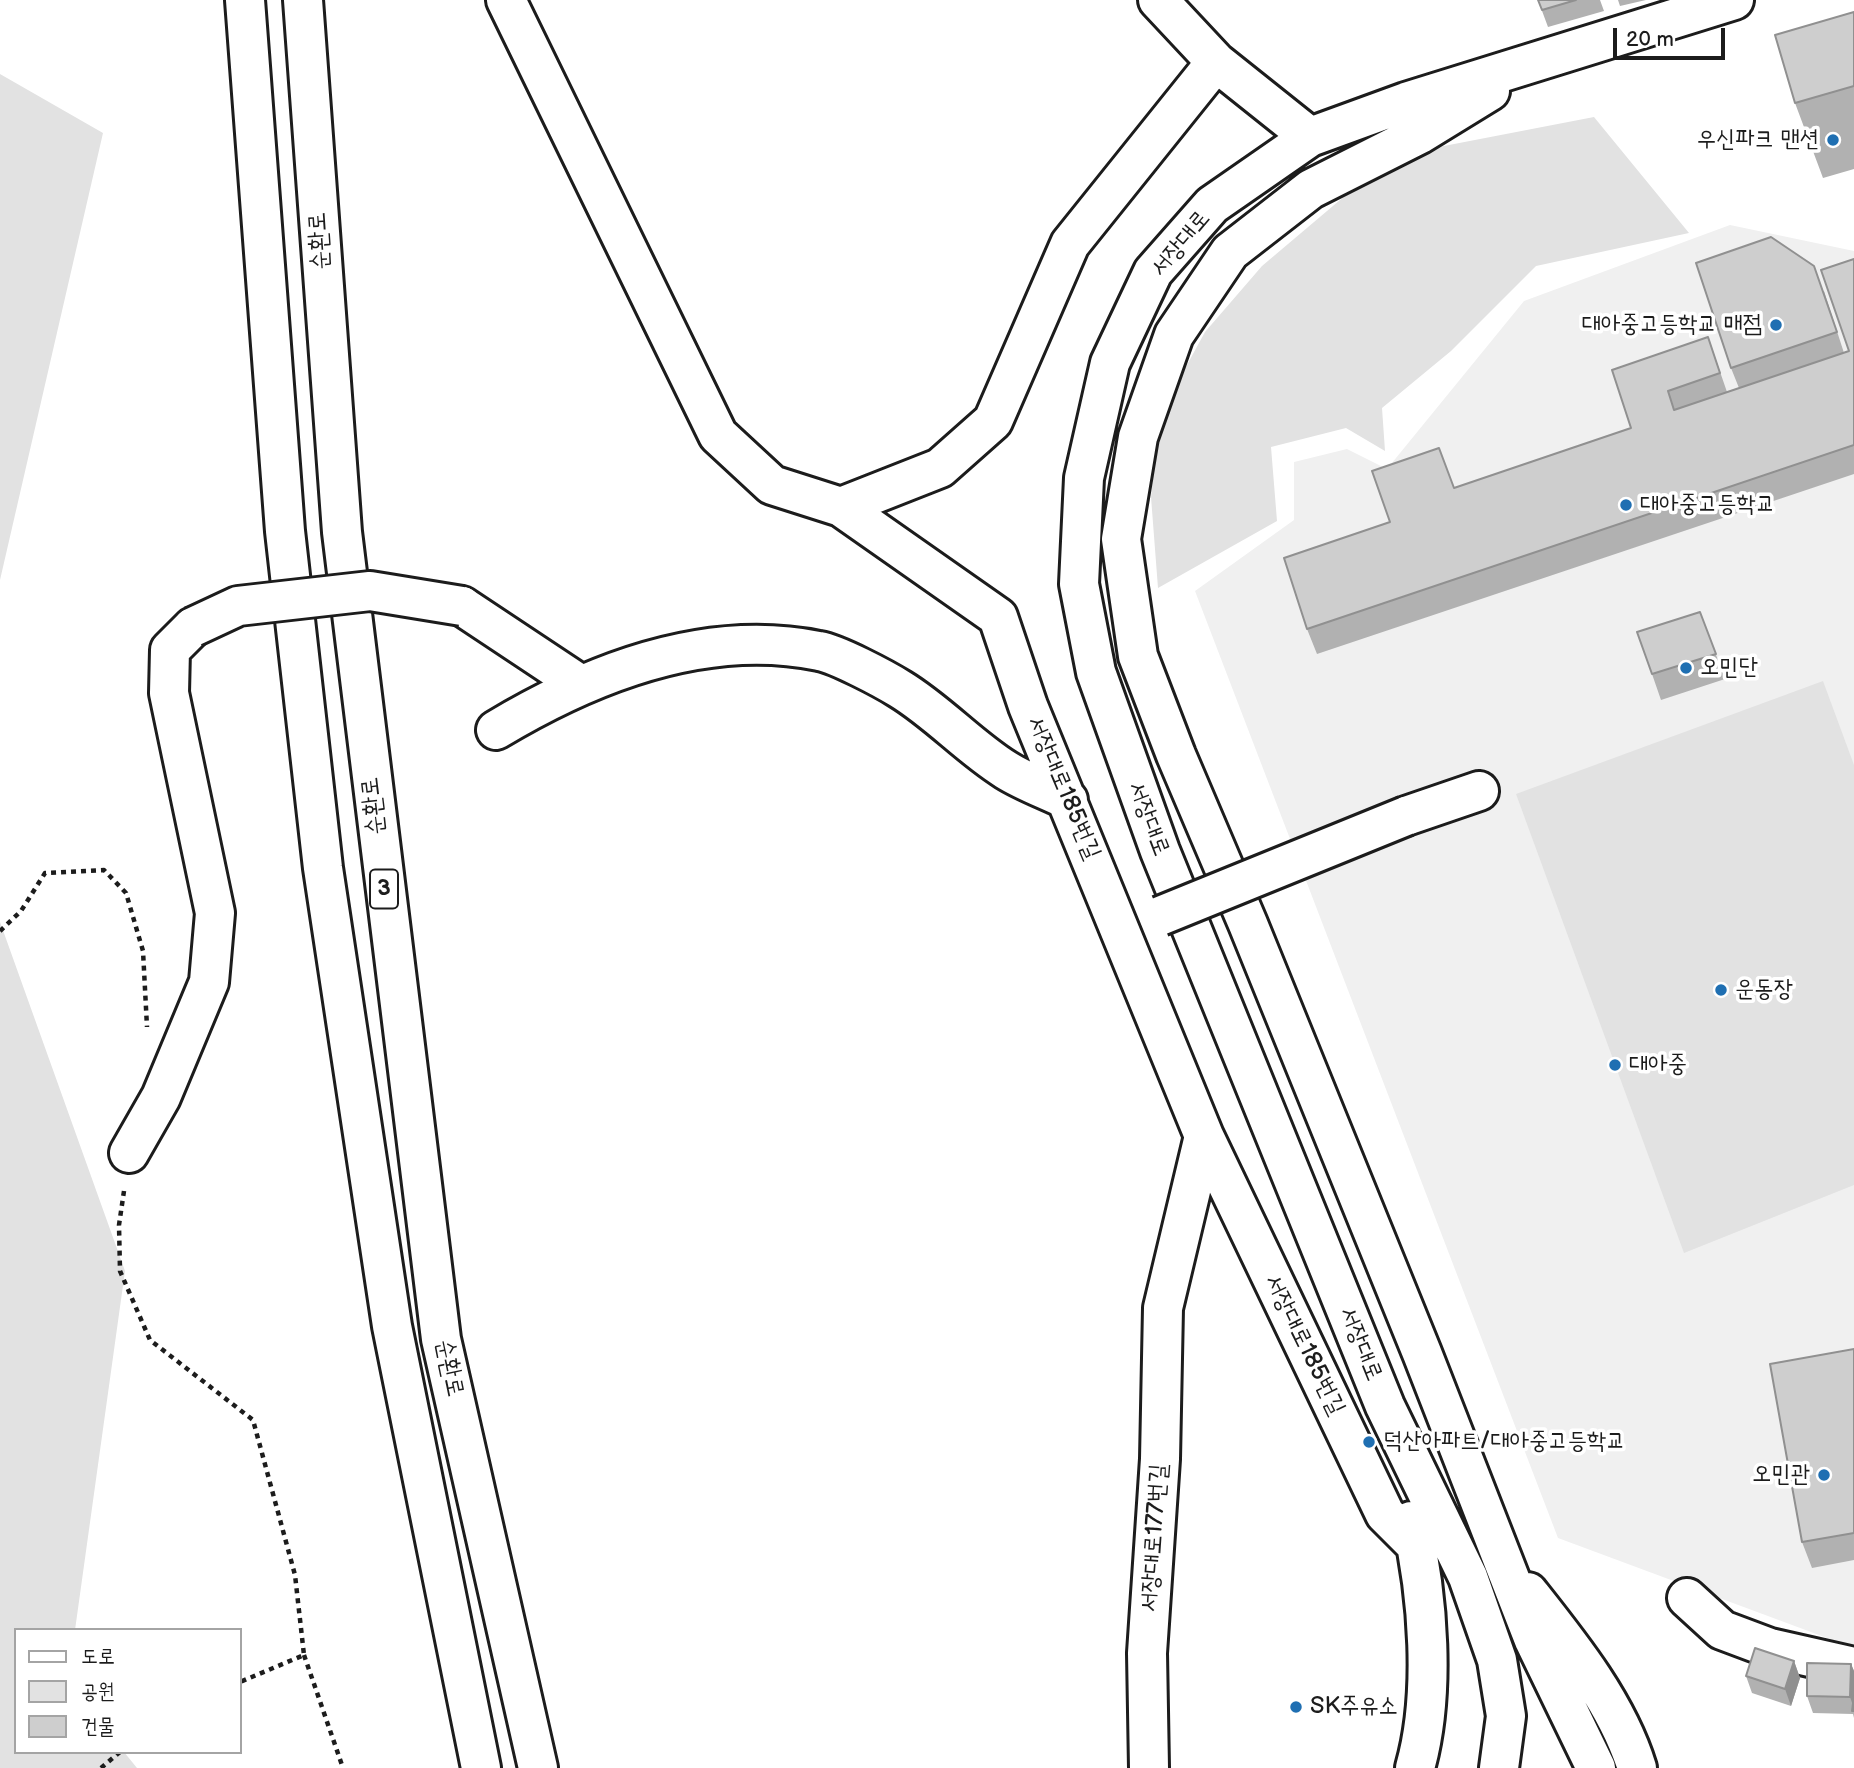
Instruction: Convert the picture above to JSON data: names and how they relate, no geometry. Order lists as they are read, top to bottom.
{
  "streets": {
    "main road": [
      "순환로",
      "서장대로",
      "서장대로185번길",
      "3",
      "서장대로177번길"
    ]
  },
  "crossings": [
    ["서장대로185번길", "서장대로177번길"]
  ],
  "places": [
    "우신파크 맨션",
    "대아중고등학교 매점",
    "대아중고등학교",
    "오민단",
    "운동장",
    "대아중",
    "덕산아파트/대아중고등학교",
    "오민관",
    "SK주유소"
  ],
  "legend": ["도로", "공원", "건물"],
  "scale_bar": "20 m"
}
